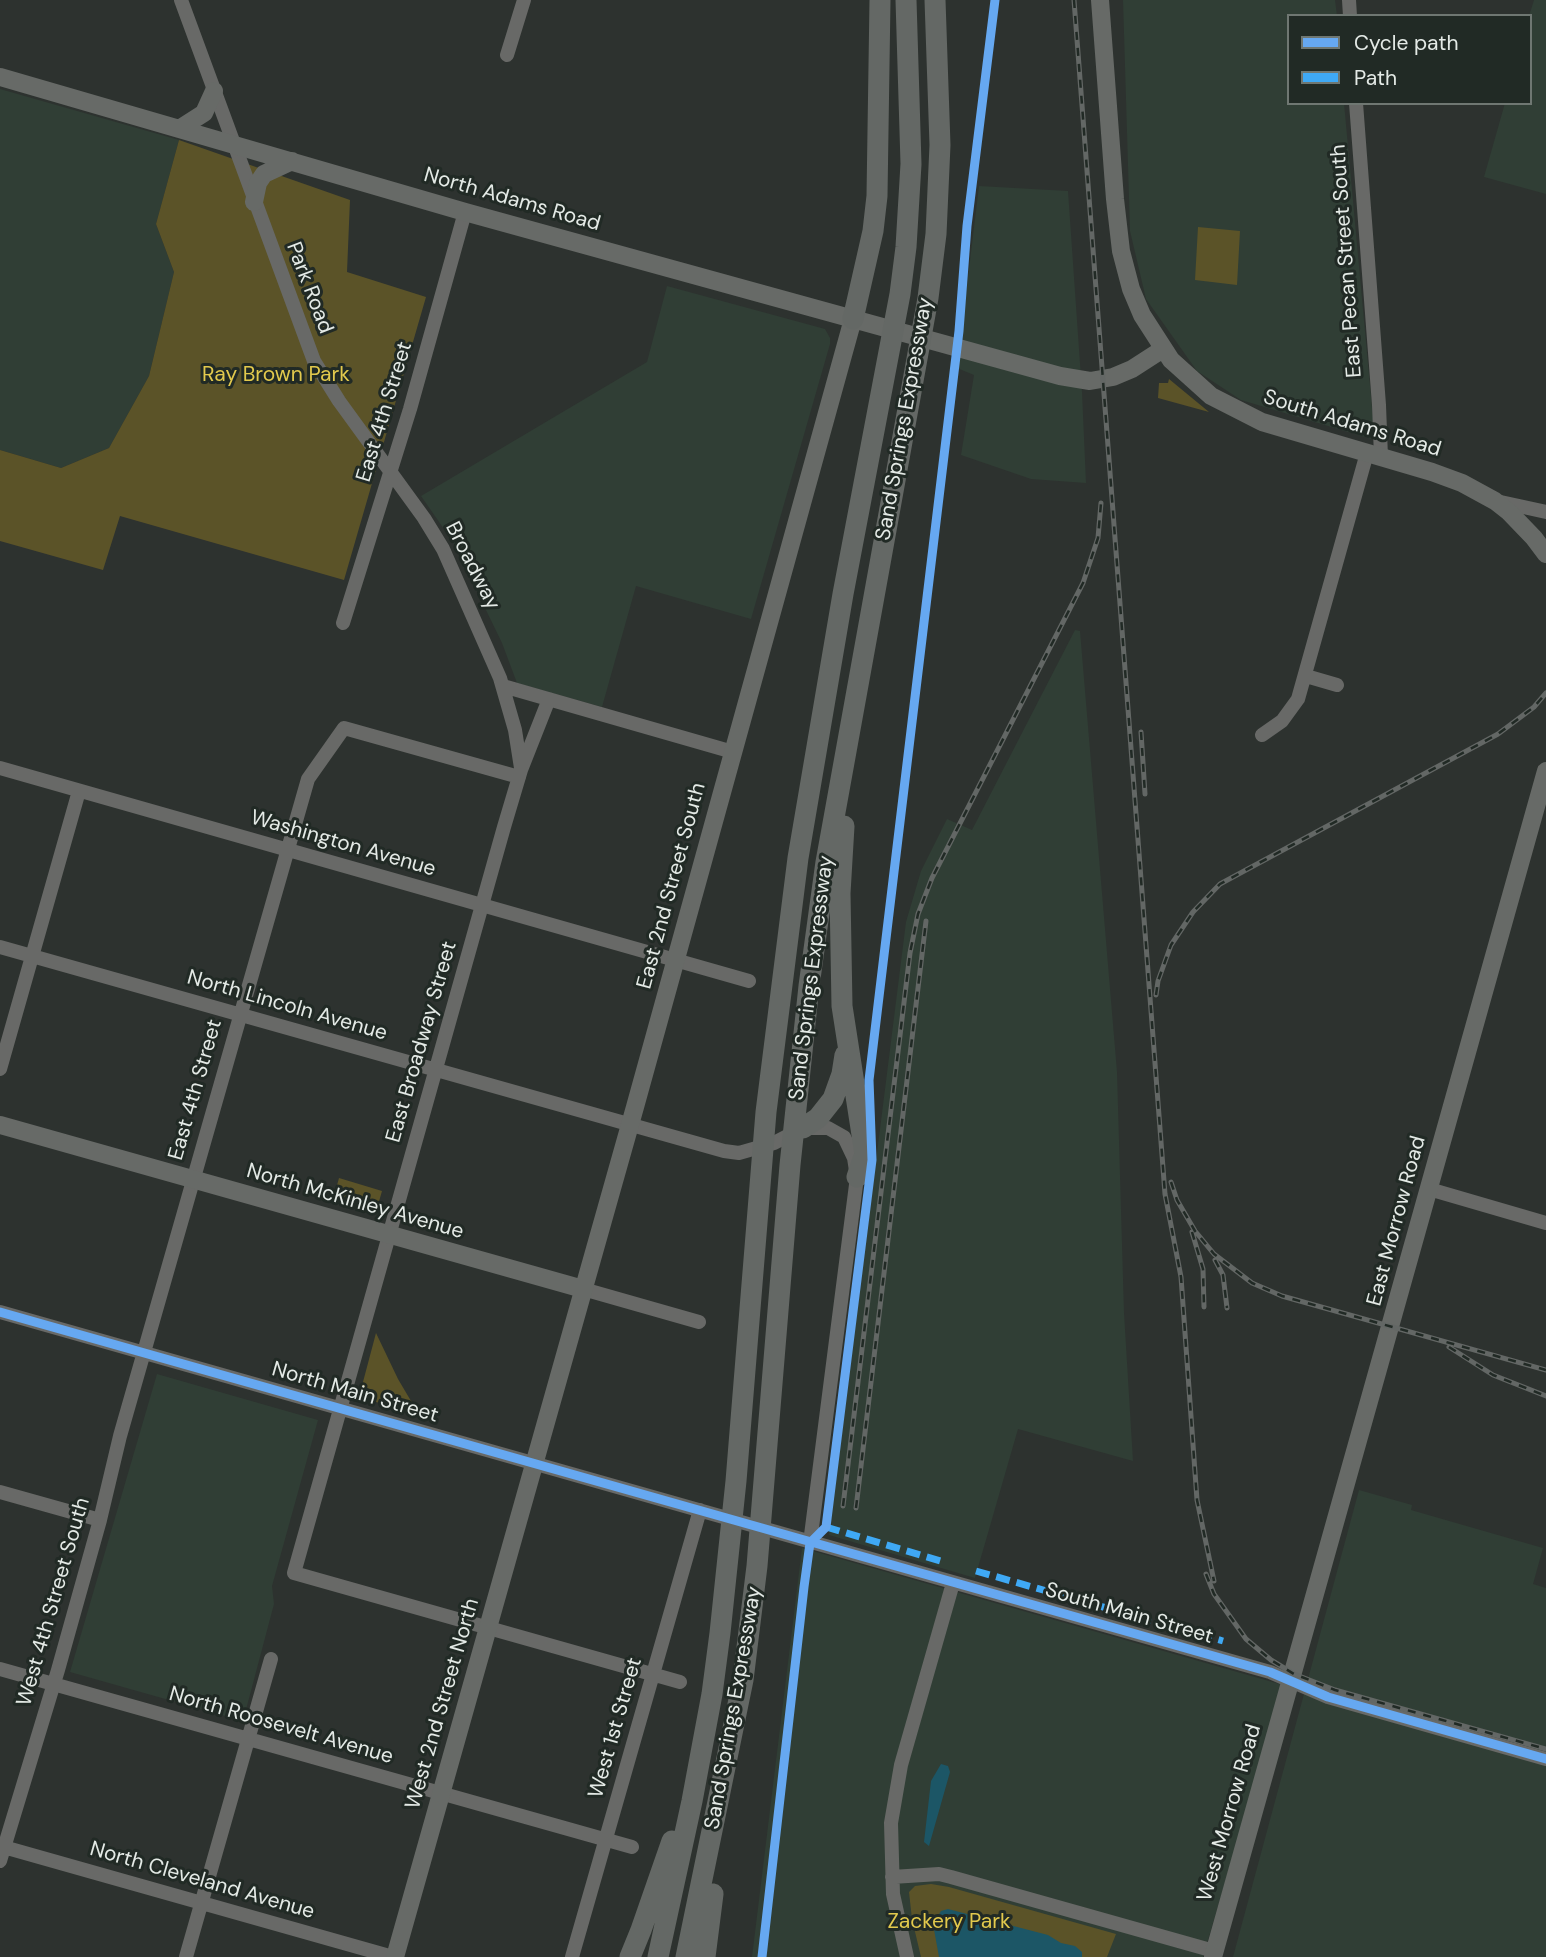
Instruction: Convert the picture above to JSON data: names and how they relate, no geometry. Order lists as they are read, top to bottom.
{
  "streets": {
    "highway": ["Sand Springs Expressway"],
    "main road": [
      "North Adams Road",
      "South Adams Road",
      "East 2nd Street South",
      "North McKinley Avenue",
      "East Morrow Road",
      "West 2nd Street North",
      "West Morrow Road"
    ],
    "street": [
      "East Pecan Street South",
      "Park Road",
      "East 4th Street",
      "Broadway",
      "Washington Avenue",
      "North Lincoln Avenue",
      "East Broadway Street",
      "North Main Street",
      "West 4th Street South",
      "South Main Street",
      "North Roosevelt Avenue",
      "West 1st Street",
      "North Cleveland Avenue"
    ]
  },
  "crossings": [
    ["North Adams Road", "Park Road"],
    ["North Adams Road", "East 4th Street"],
    ["North Adams Road", "South Adams Road"],
    ["North Adams Road", "East 2nd Street South"],
    ["East Pecan Street South", "South Adams Road"],
    ["Park Road", "East 4th Street"],
    ["Park Road", "Broadway"],
    ["East 4th Street", "Broadway"],
    ["East 4th Street", "Washington Avenue"],
    ["East 4th Street", "North Lincoln Avenue"],
    ["East 4th Street", "East Broadway Street"],
    ["East 4th Street", "North McKinley Avenue"],
    ["East 4th Street", "North Main Street"],
    ["East 4th Street", "West 4th Street South"],
    ["Broadway", "East Broadway Street"],
    ["Washington Avenue", "East 2nd Street South"],
    ["Washington Avenue", "East Broadway Street"],
    ["East 2nd Street South", "North Lincoln Avenue"],
    ["East 2nd Street South", "North McKinley Avenue"],
    ["East 2nd Street South", "North Main Street"],
    ["East 2nd Street South", "West 2nd Street North"],
    ["North Lincoln Avenue", "East Broadway Street"],
    ["East Broadway Street", "North McKinley Avenue"],
    ["East Broadway Street", "North Main Street"],
    ["East Broadway Street", "West 2nd Street North"],
    ["East Morrow Road", "South Main Street"],
    ["East Morrow Road", "West Morrow Road"],
    ["North Main Street", "West 4th Street South"],
    ["North Main Street", "South Main Street"],
    ["North Main Street", "West 2nd Street North"],
    ["North Main Street", "West 1st Street"],
    ["West 4th Street South", "North Roosevelt Avenue"],
    ["West 4th Street South", "North Cleveland Avenue"],
    ["South Main Street", "West 1st Street"],
    ["South Main Street", "West Morrow Road"],
    ["West 2nd Street North", "North Roosevelt Avenue"],
    ["West 2nd Street North", "North Cleveland Avenue"],
    ["North Roosevelt Avenue", "West 1st Street"]
  ],
  "parks": ["Ray Brown Park", "Zackery Park"],
  "legend": ["Cycle path", "Path"]
}
